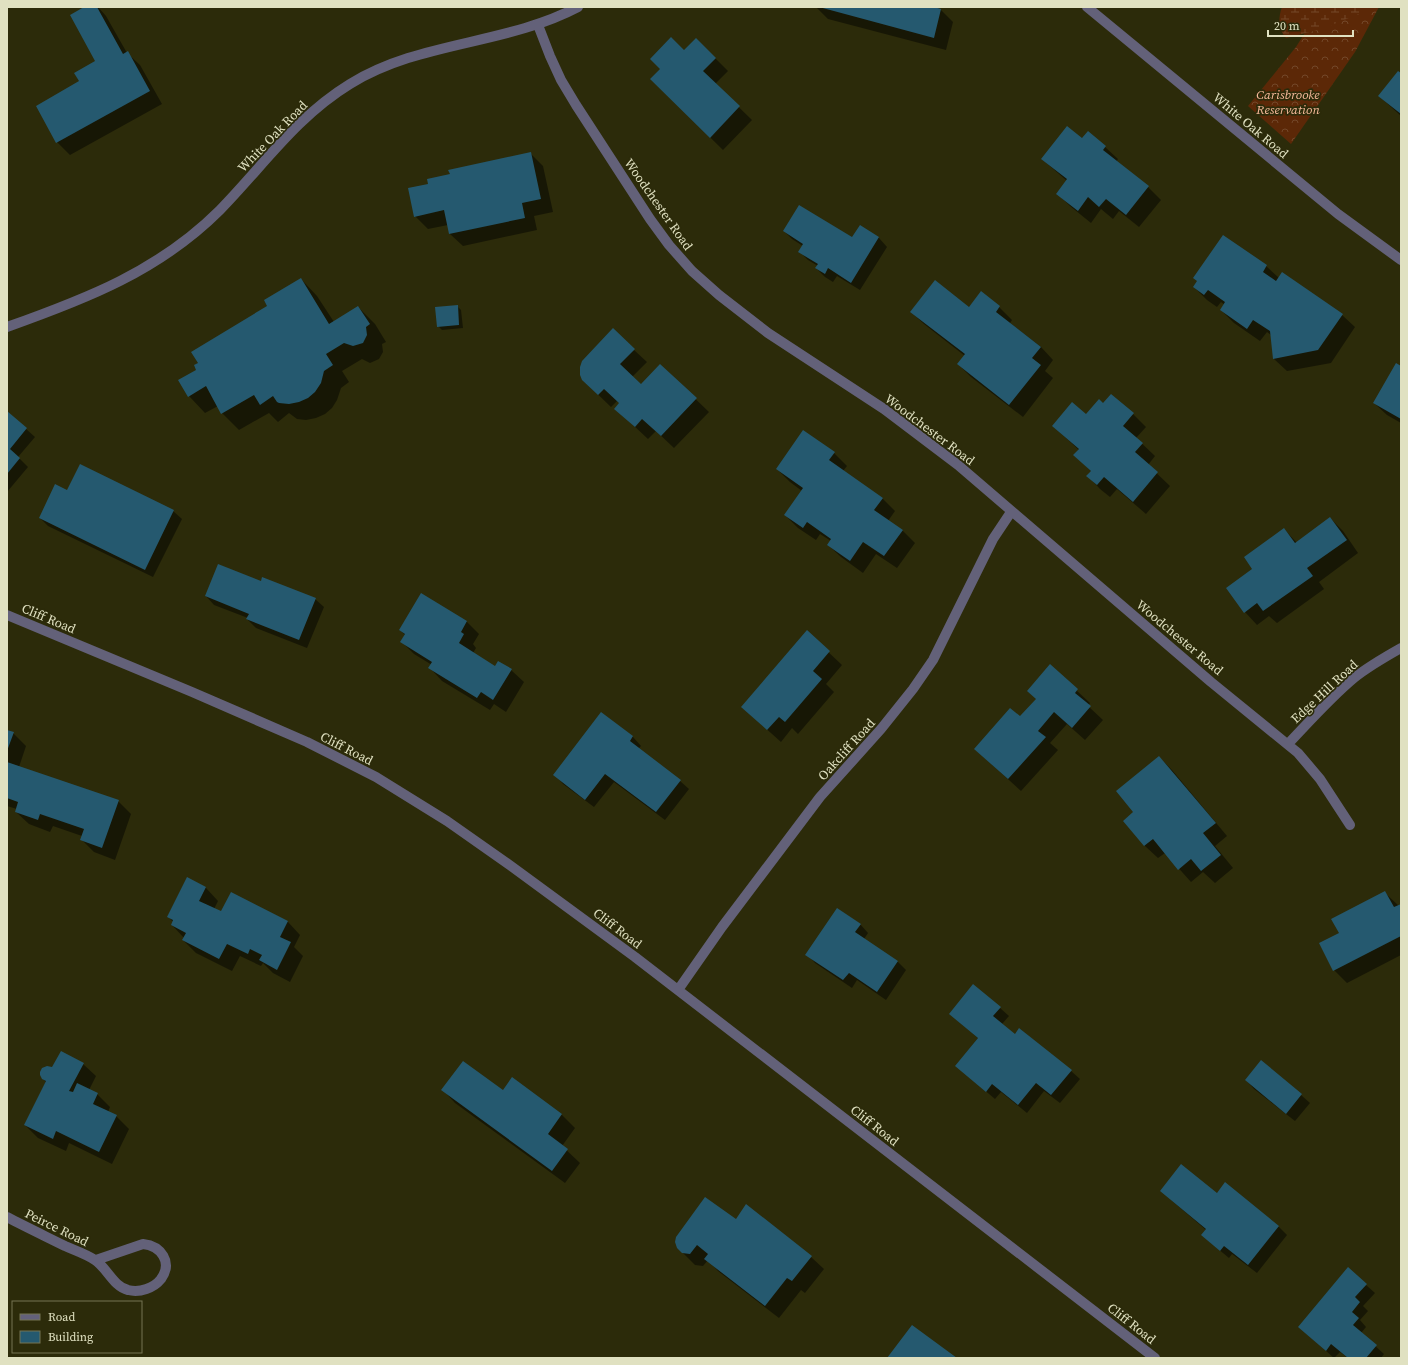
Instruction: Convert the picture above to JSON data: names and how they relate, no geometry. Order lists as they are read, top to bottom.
{
  "streets": {
    "street": [
      "White Oak Road",
      "Woodchester Road",
      "Cliff Road",
      "Edge Hill Road",
      "Oakcliff Road",
      "Peirce Road"
    ]
  },
  "crossings": [
    ["White Oak Road", "Woodchester Road"],
    ["Woodchester Road", "Edge Hill Road"],
    ["Woodchester Road", "Oakcliff Road"],
    ["Cliff Road", "Oakcliff Road"]
  ],
  "parks": ["Carisbrooke Reservation"],
  "legend": ["Road", "Building"],
  "scale_bar": "20 m"
}
